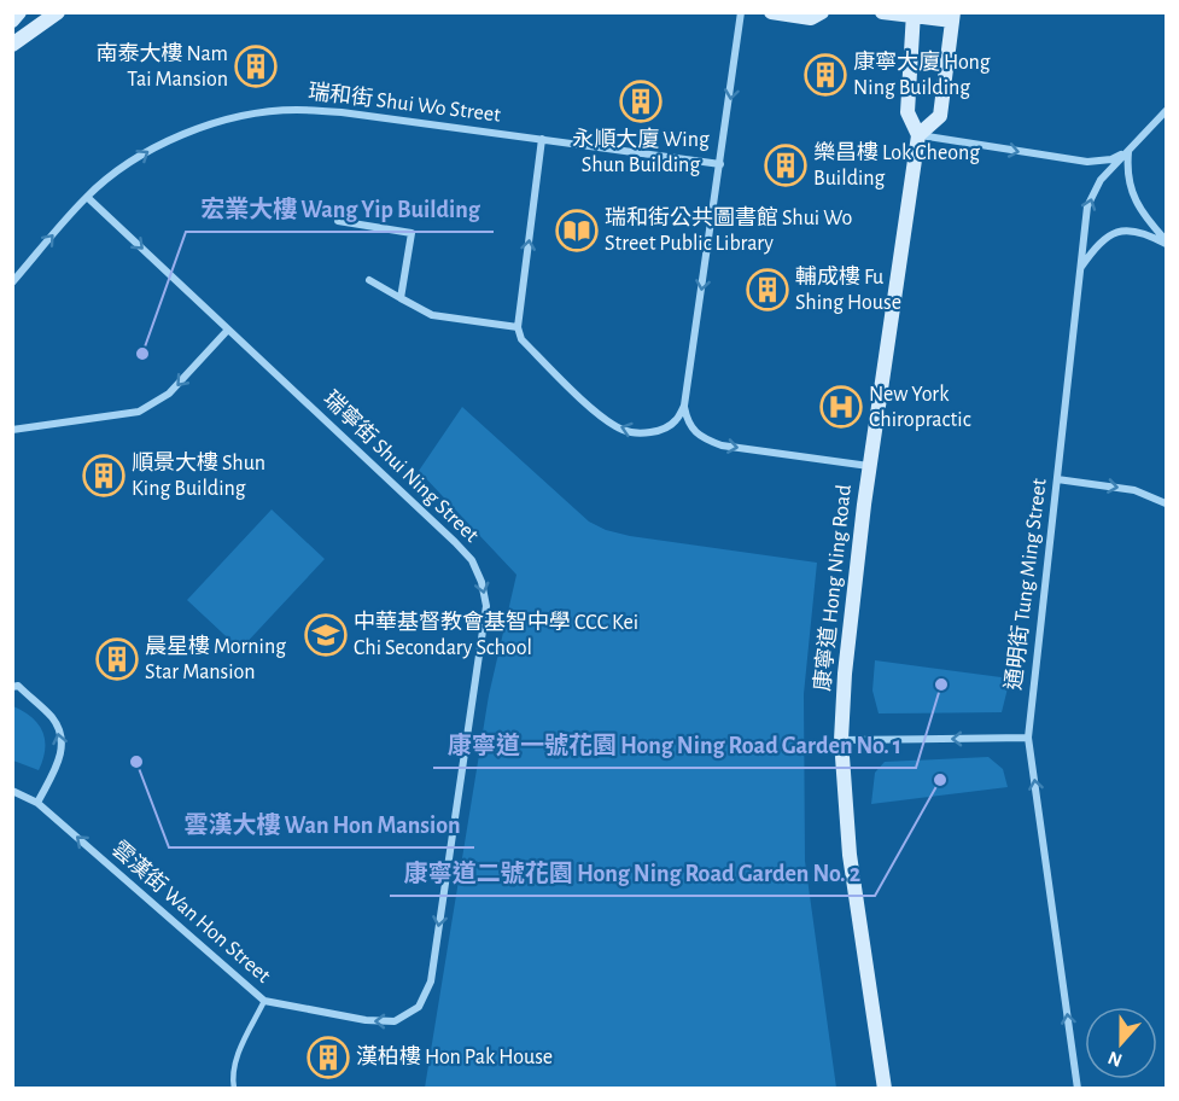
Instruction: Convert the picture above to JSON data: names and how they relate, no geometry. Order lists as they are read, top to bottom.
{
  "streets": {
    "main road": ["康寧道 Hong Ning Road"],
    "street": [
      "瑞和街 Shui Wo Street",
      "瑞寧街 Shui Ning Street",
      "通明街 Tung Ming Street",
      "雲漢街 Wan Hon Street"
    ]
  },
  "crossings": [
    ["瑞和街 Shui Wo Street", "瑞寧街 Shui Ning Street"],
    ["瑞寧街 Shui Ning Street", "雲漢街 Wan Hon Street"]
  ],
  "one_way": [
    "瑞和街 Shui Wo Street",
    "瑞寧街 Shui Ning Street",
    "通明街 Tung Ming Street",
    "雲漢街 Wan Hon Street"
  ],
  "places": {
    "building": [
      "南泰大樓 Nam Tai Mansion",
      "康寧大廈 Hong Ning Building",
      "永順大廈 Wing Shun Building",
      "樂昌樓 Lok Cheong Building",
      "輔成樓 Fu Shing House",
      "順景大樓 Shun King Building",
      "晨星樓 Morning Star Mansion",
      "漢柏樓 Hon Pak House"
    ],
    "library": ["瑞和街公共圖書館 Shui Wo Street Public Library"],
    "other": [
      "宏業大樓 Wang Yip Building",
      "康寧道一號花園 Hong Ning Road Garden No. 1",
      "雲漢大樓 Wan Hon Mansion",
      "康寧道二號花園 Hong Ning Road Garden No. 2"
    ],
    "hospital": ["New York Chiropractic"],
    "school or university": ["中華基督教會基智中學 CCC Kei Chi Secondary School"]
  },
  "north": "bottom"
}
